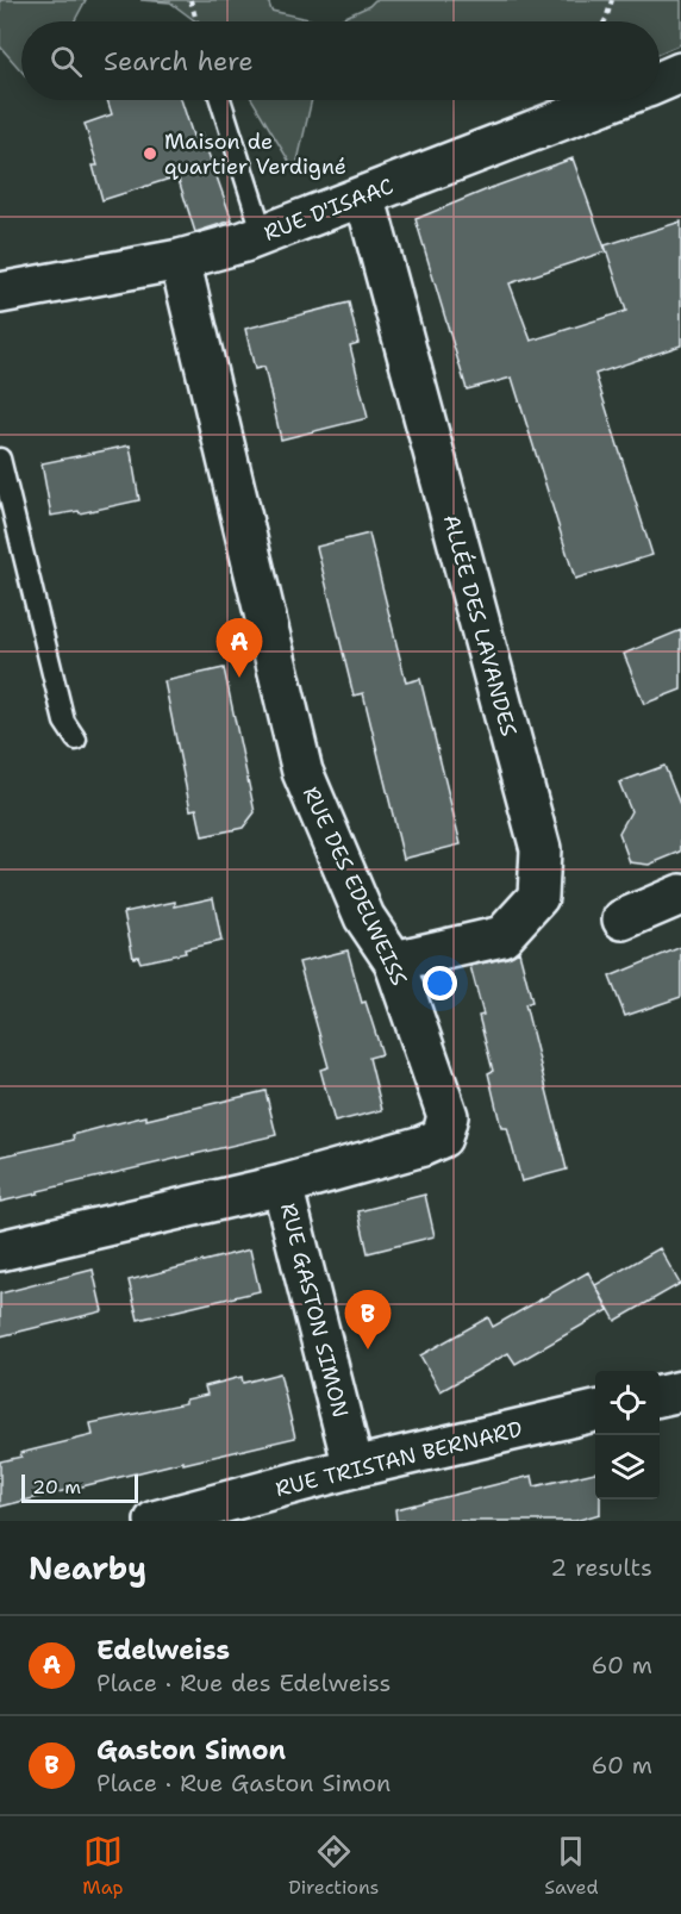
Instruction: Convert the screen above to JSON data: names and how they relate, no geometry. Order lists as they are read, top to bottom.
{
  "streets": {
    "street": [
      "RUE D'ISAAC",
      "ALLÉE DES LAVANDES",
      "RUE DES EDELWEISS",
      "RUE GASTON SIMON",
      "RUE TRISTAN BERNARD"
    ]
  },
  "crossings": [
    ["RUE D'ISAAC", "ALLÉE DES LAVANDES"],
    ["RUE D'ISAAC", "RUE DES EDELWEISS"],
    ["ALLÉE DES LAVANDES", "RUE DES EDELWEISS"],
    ["RUE DES EDELWEISS", "RUE GASTON SIMON"],
    ["RUE GASTON SIMON", "RUE TRISTAN BERNARD"]
  ],
  "places": ["Maison de quartier Verdigné"],
  "scale_bar": "20 m",
  "page": {
    "search": "Search here",
    "pins": ["A", "B"],
    "scale": "20 m",
    "heading": ["Nearby", "2 results"],
    "list": [
      {
        "mark": "A",
        "name": "Edelweiss",
        "note": "Place · Rue des Edelweiss",
        "value": "60 m"
      },
      {
        "mark": "B",
        "name": "Gaston Simon",
        "note": "Place · Rue Gaston Simon",
        "value": "60 m"
      }
    ],
    "nav": ["Map", "Directions", "Saved"]
  }
}
